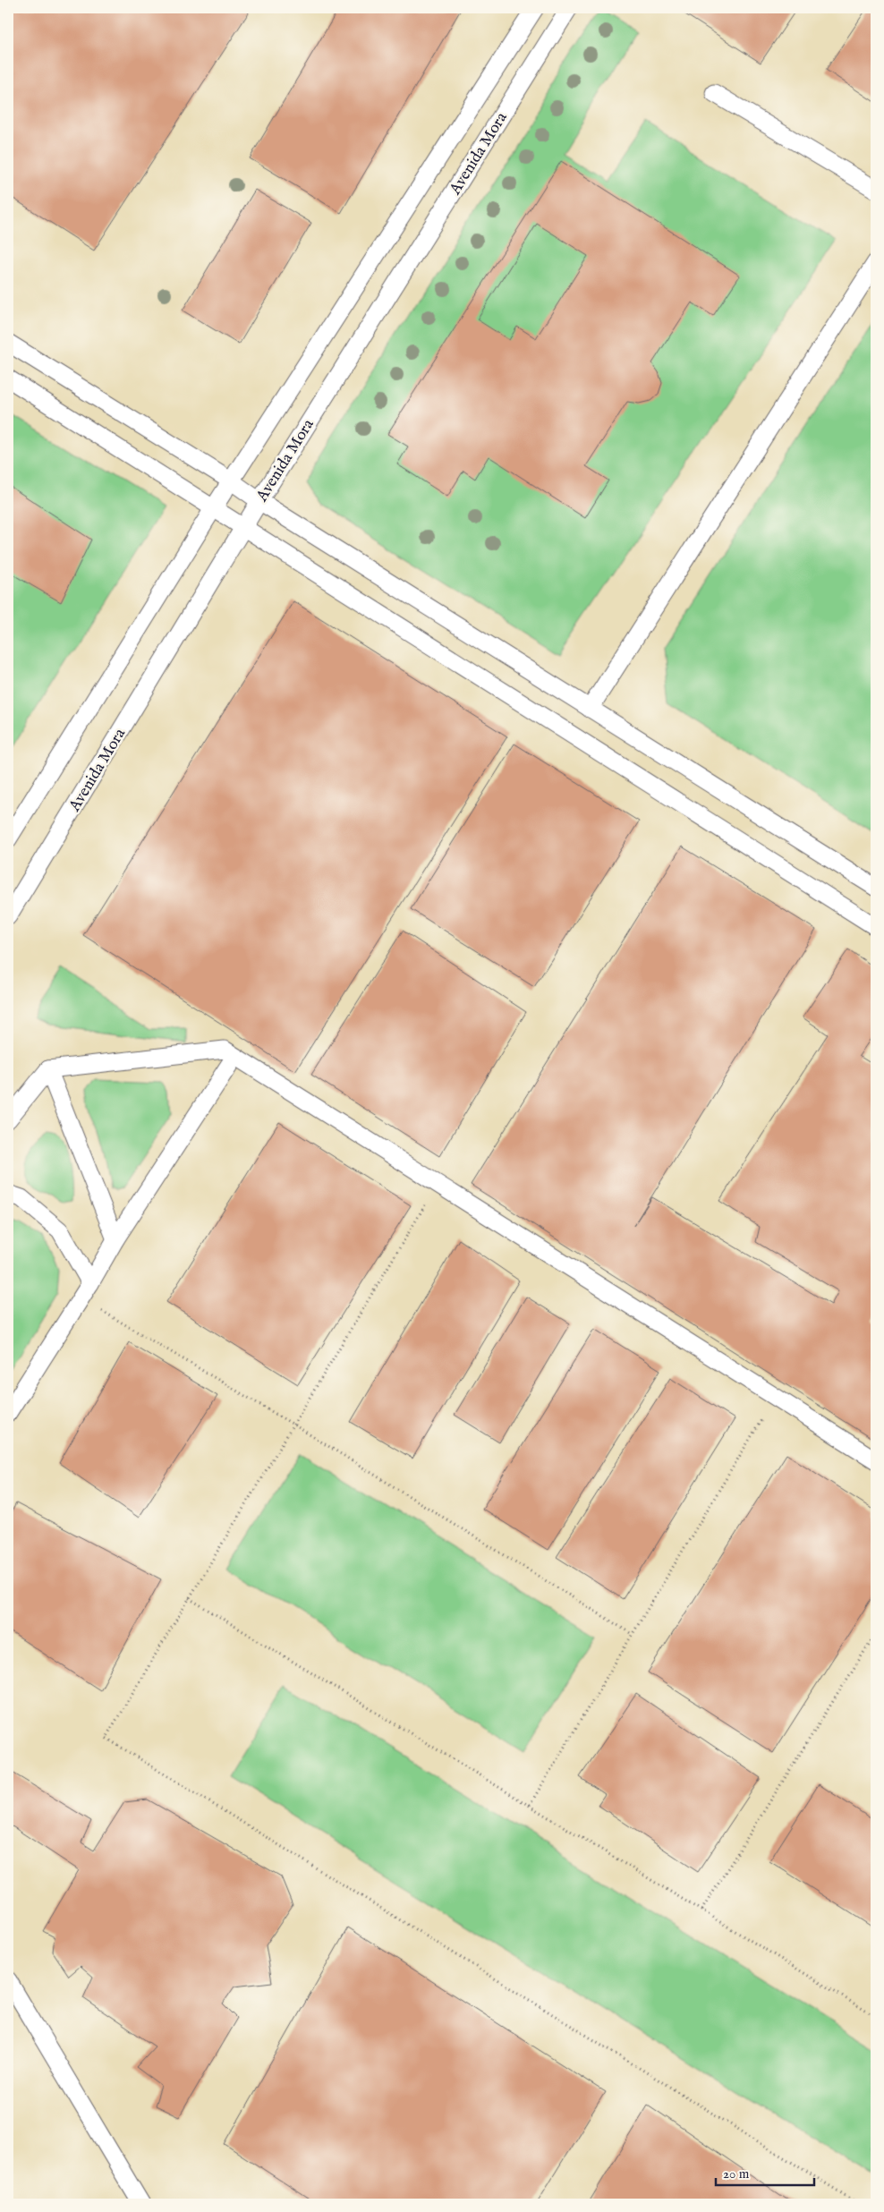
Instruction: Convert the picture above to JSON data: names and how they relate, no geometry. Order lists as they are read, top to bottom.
{
  "streets": {
    "lane": ["Avenida Mora"]
  },
  "scale_bar": "20 m"
}
